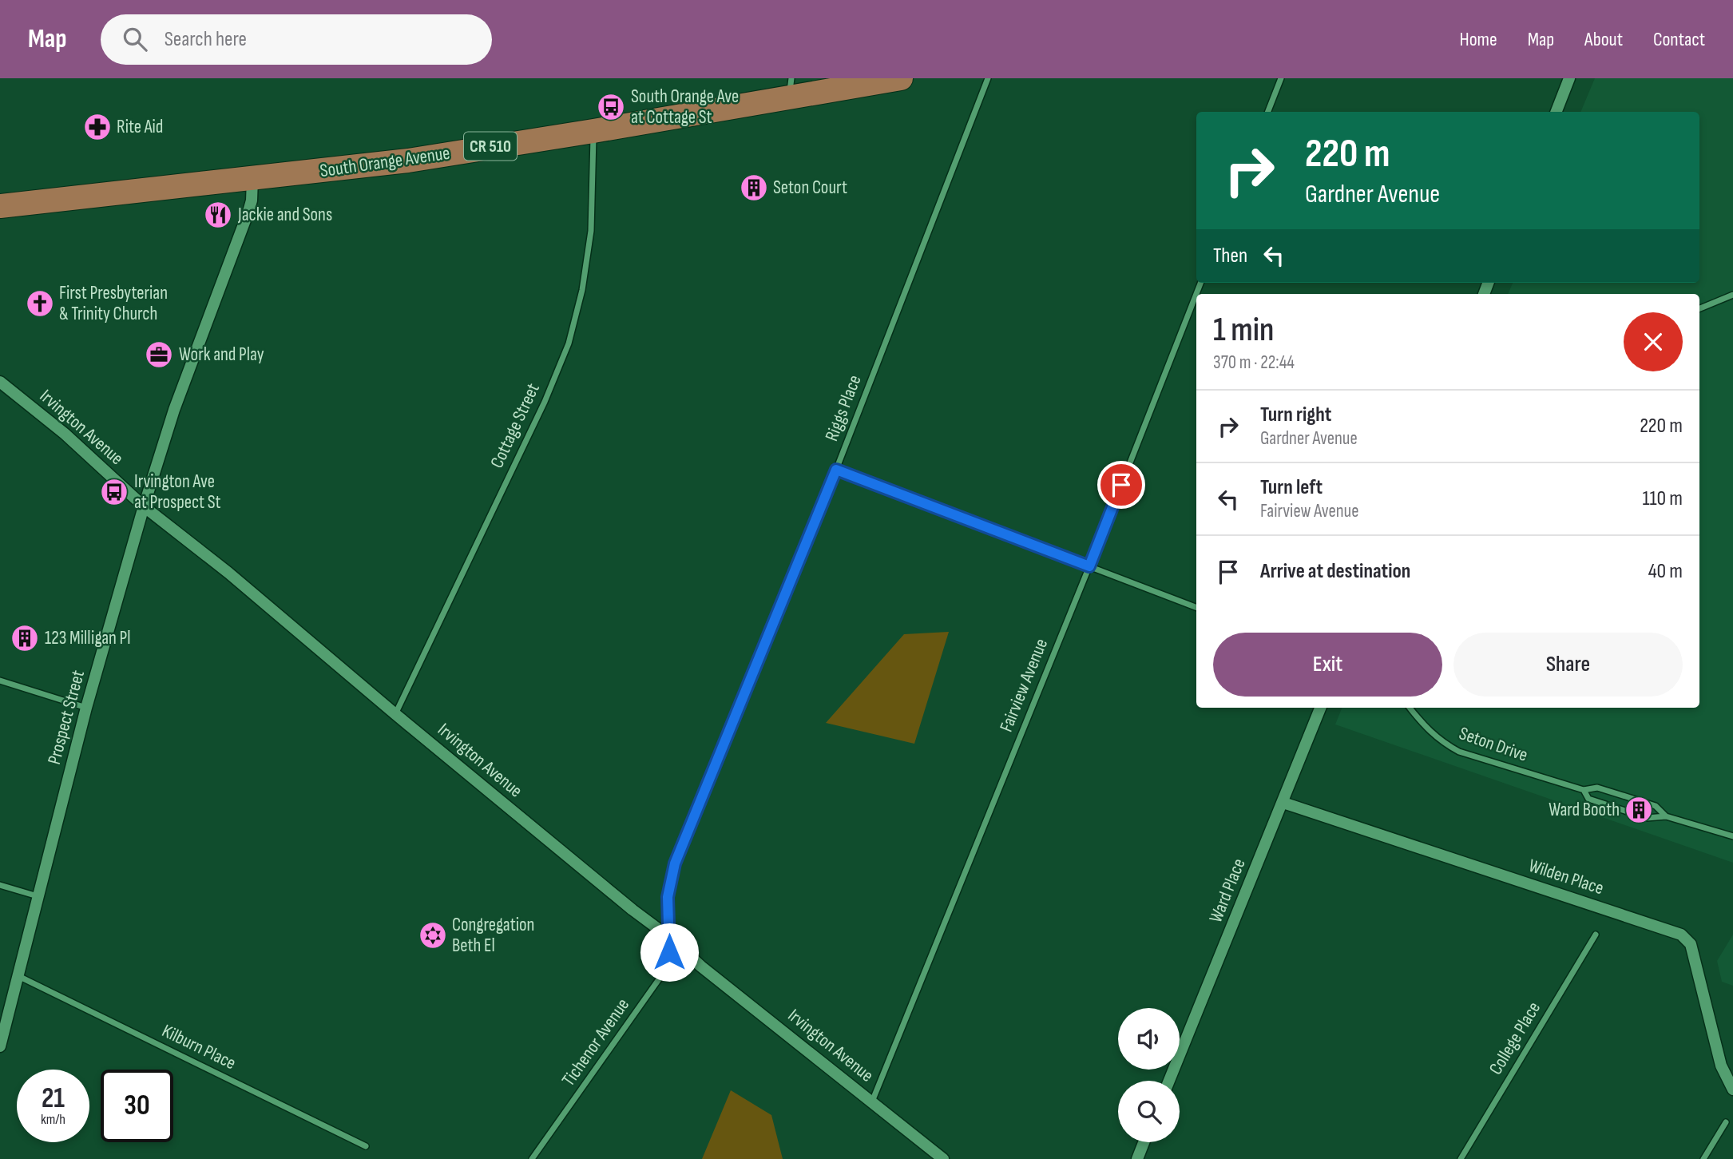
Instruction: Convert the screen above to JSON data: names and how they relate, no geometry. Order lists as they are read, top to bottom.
{
  "streets": {
    "main road": ["CR 510", "South Orange Avenue"],
    "street": [
      "Riggs Place",
      "Cottage Street",
      "Irvington Avenue",
      "Fairview Avenue",
      "Prospect Street",
      "Seton Drive",
      "Wilden Place",
      "Ward Place",
      "College Place",
      "Tichenor Avenue",
      "Kilburn Place"
    ]
  },
  "crossings": [
    ["South Orange Avenue", "Cottage Street"],
    ["South Orange Avenue", "Prospect Street"],
    ["Riggs Place", "Irvington Avenue"],
    ["Riggs Place", "Tichenor Avenue"],
    ["Cottage Street", "Irvington Avenue"],
    ["Irvington Avenue", "Fairview Avenue"],
    ["Irvington Avenue", "Prospect Street"],
    ["Irvington Avenue", "Tichenor Avenue"],
    ["Prospect Street", "Kilburn Place"],
    ["Wilden Place", "Ward Place"]
  ],
  "places": {
    "bus stop": ["South Orange Ave at Cottage St", "Irvington Ave at Prospect St"],
    "pharmacy": ["Rite Aid"],
    "building": ["Seton Court", "123 Milligan Pl", "Ward Booth"],
    "restaurant": ["Jackie and Sons"],
    "church": ["First Presbyterian & Trinity Church"],
    "office": ["Work and Play"],
    "synagogue": ["Congregation Beth El"]
  },
  "page": {
    "header": "Map",
    "search": "Search here",
    "nav": [
      "Home",
      "Map",
      "About",
      "Contact"
    ],
    "turn": ["220 m", "Gardner Avenue"],
    "then": "Then",
    "heading": ["1 min", "370 m · 22:44"],
    "list": [
      {
        "name": "Turn right",
        "note": "Gardner Avenue",
        "value": "220 m"
      },
      {
        "name": "Turn left",
        "note": "Fairview Avenue",
        "value": "110 m"
      },
      {
        "name": "Arrive at destination",
        "value": "40 m"
      }
    ],
    "buttons": ["Exit", "Share"],
    "speed": "21 km/h",
    "limit": "30"
  }
}
